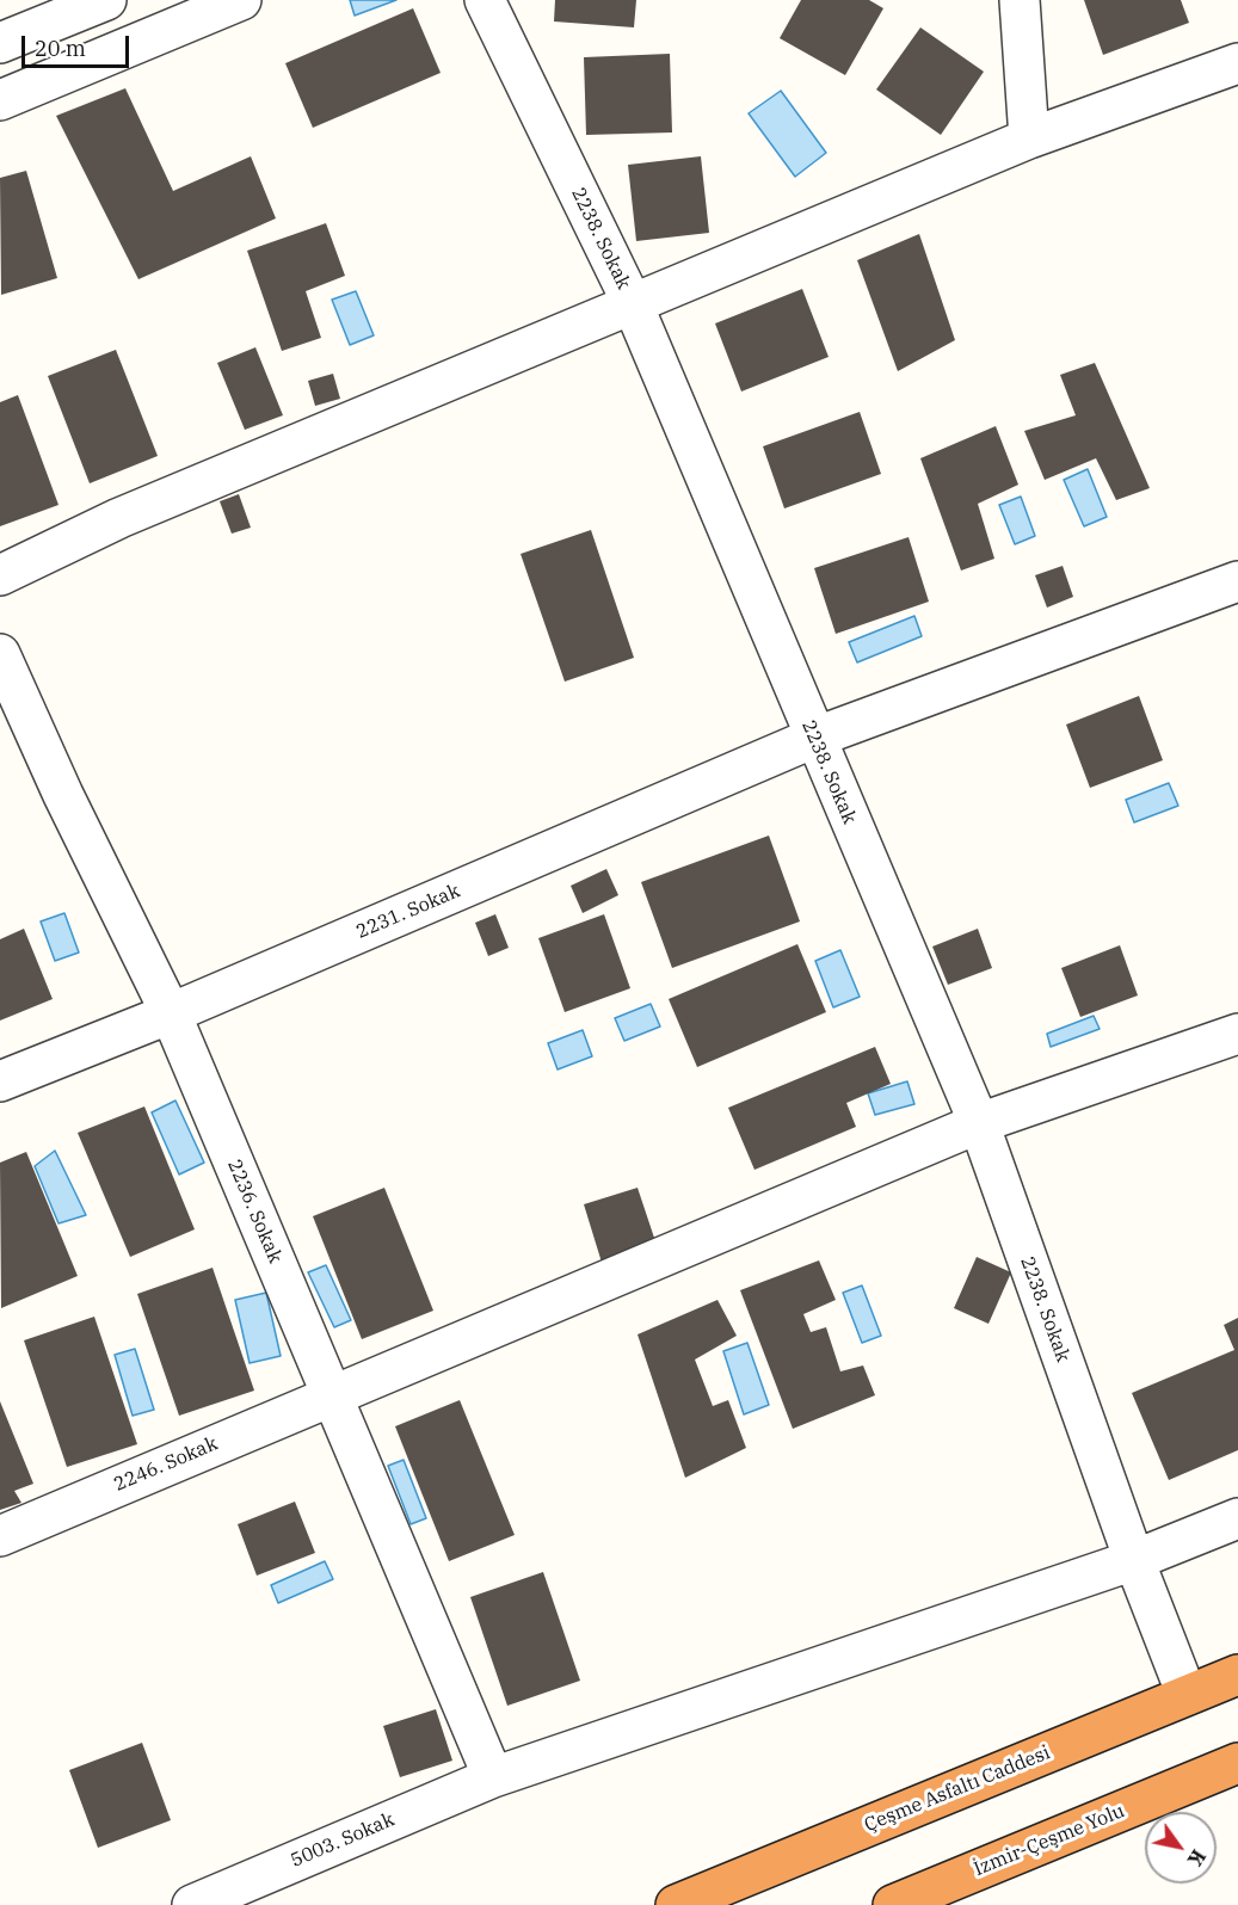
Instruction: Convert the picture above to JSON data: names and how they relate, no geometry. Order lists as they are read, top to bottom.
{
  "streets": {
    "highway": ["Çeşme Asfaltı Caddesi", "İzmir-Çeşme Yolu"],
    "street": [
      "2238. Sokak",
      "2231. Sokak",
      "2236. Sokak",
      "2246. Sokak",
      "5003. Sokak"
    ]
  },
  "crossings": [
    ["2238. Sokak", "2231. Sokak"],
    ["2238. Sokak", "2246. Sokak"],
    ["2238. Sokak", "Çeşme Asfaltı Caddesi"],
    ["2238. Sokak", "5003. Sokak"],
    ["2231. Sokak", "2236. Sokak"],
    ["2236. Sokak", "2246. Sokak"],
    ["2236. Sokak", "5003. Sokak"]
  ],
  "scale_bar": "20 m",
  "north": "bottom right"
}
